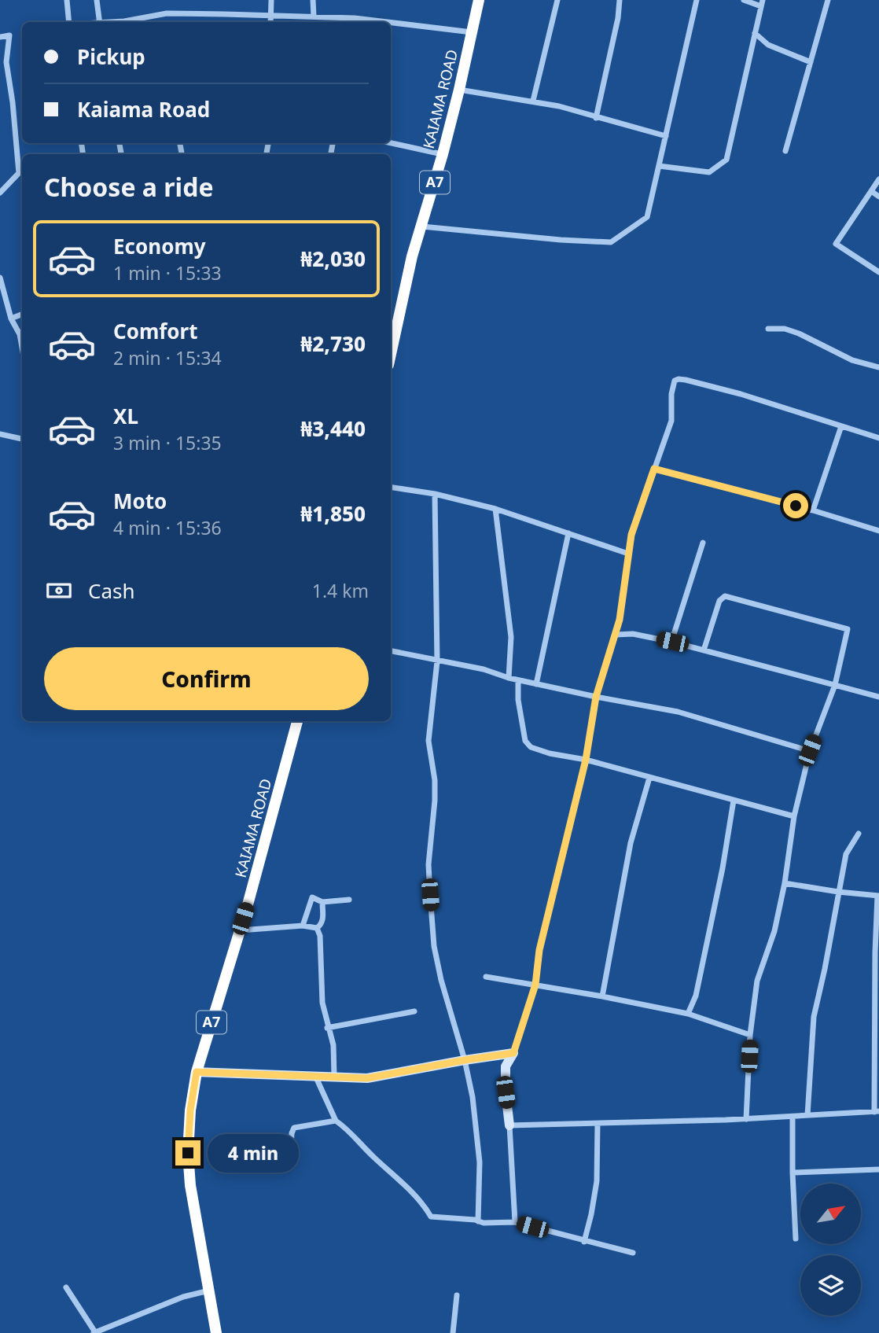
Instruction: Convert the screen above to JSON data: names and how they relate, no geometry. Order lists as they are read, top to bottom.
{
  "streets": {
    "highway": ["KAIAMA ROAD", "A7"]
  },
  "north": "top right",
  "page": {
    "banner": ["Pickup", "Kaiama Road"],
    "heading": "Choose a ride",
    "list": [
      {
        "name": "Economy",
        "note": "1 min · 15:33",
        "value": "₦2,030"
      },
      {
        "name": "Comfort",
        "note": "2 min · 15:34",
        "value": "₦2,730"
      },
      {
        "name": "XL",
        "note": "3 min · 15:35",
        "value": "₦3,440"
      },
      {
        "name": "Moto",
        "note": "4 min · 15:36",
        "value": "₦1,850"
      }
    ],
    "pay": ["Cash", "1.4 km"],
    "buttons": "Confirm",
    "bubble": "4 min"
  }
}
